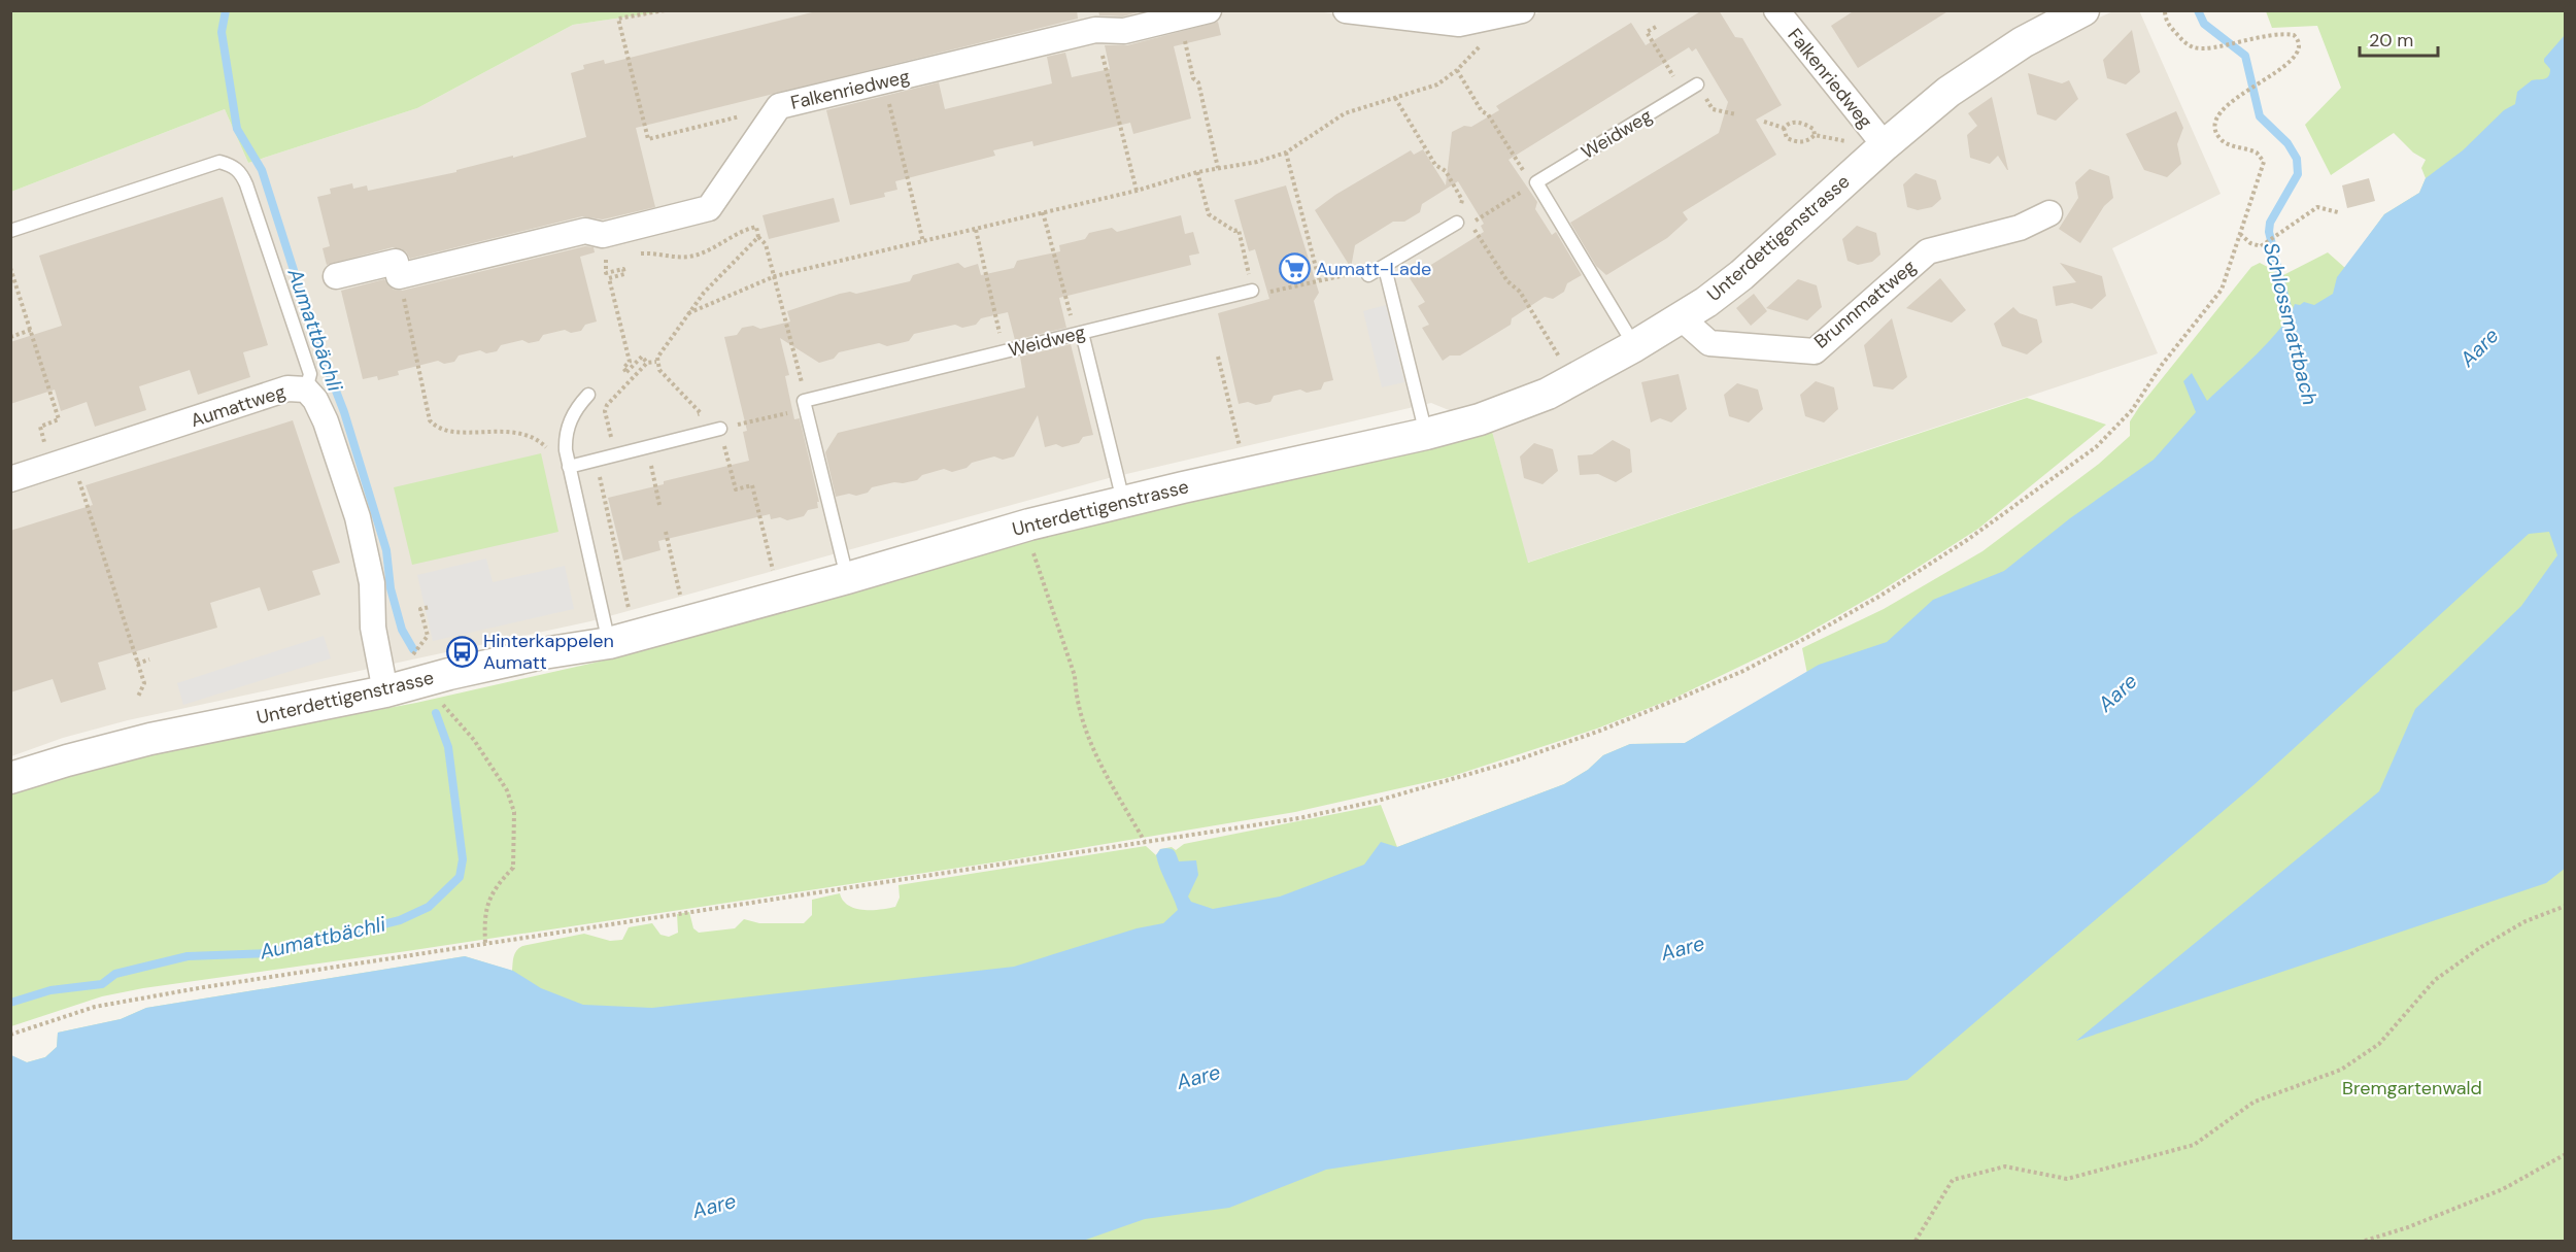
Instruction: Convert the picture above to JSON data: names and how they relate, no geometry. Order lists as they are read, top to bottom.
{
  "streets": {
    "street": [
      "Falkenriedweg",
      "Unterdettigenstrasse",
      "Brunnmattweg",
      "Aumattweg"
    ],
    "lane": ["Weidweg"]
  },
  "crossings": [
    ["Falkenriedweg", "Unterdettigenstrasse"],
    ["Weidweg", "Unterdettigenstrasse"],
    ["Unterdettigenstrasse", "Brunnmattweg"],
    ["Unterdettigenstrasse", "Aumattweg"]
  ],
  "water": ["Schlossmattbach", "Aumattbächli", "Aare"],
  "parks": ["Bremgartenwald"],
  "places": {
    "supermarket": ["Aumatt-Lade"],
    "bus stop": ["Hinterkappelen Aumatt"]
  },
  "scale_bar": "20 m"
}
